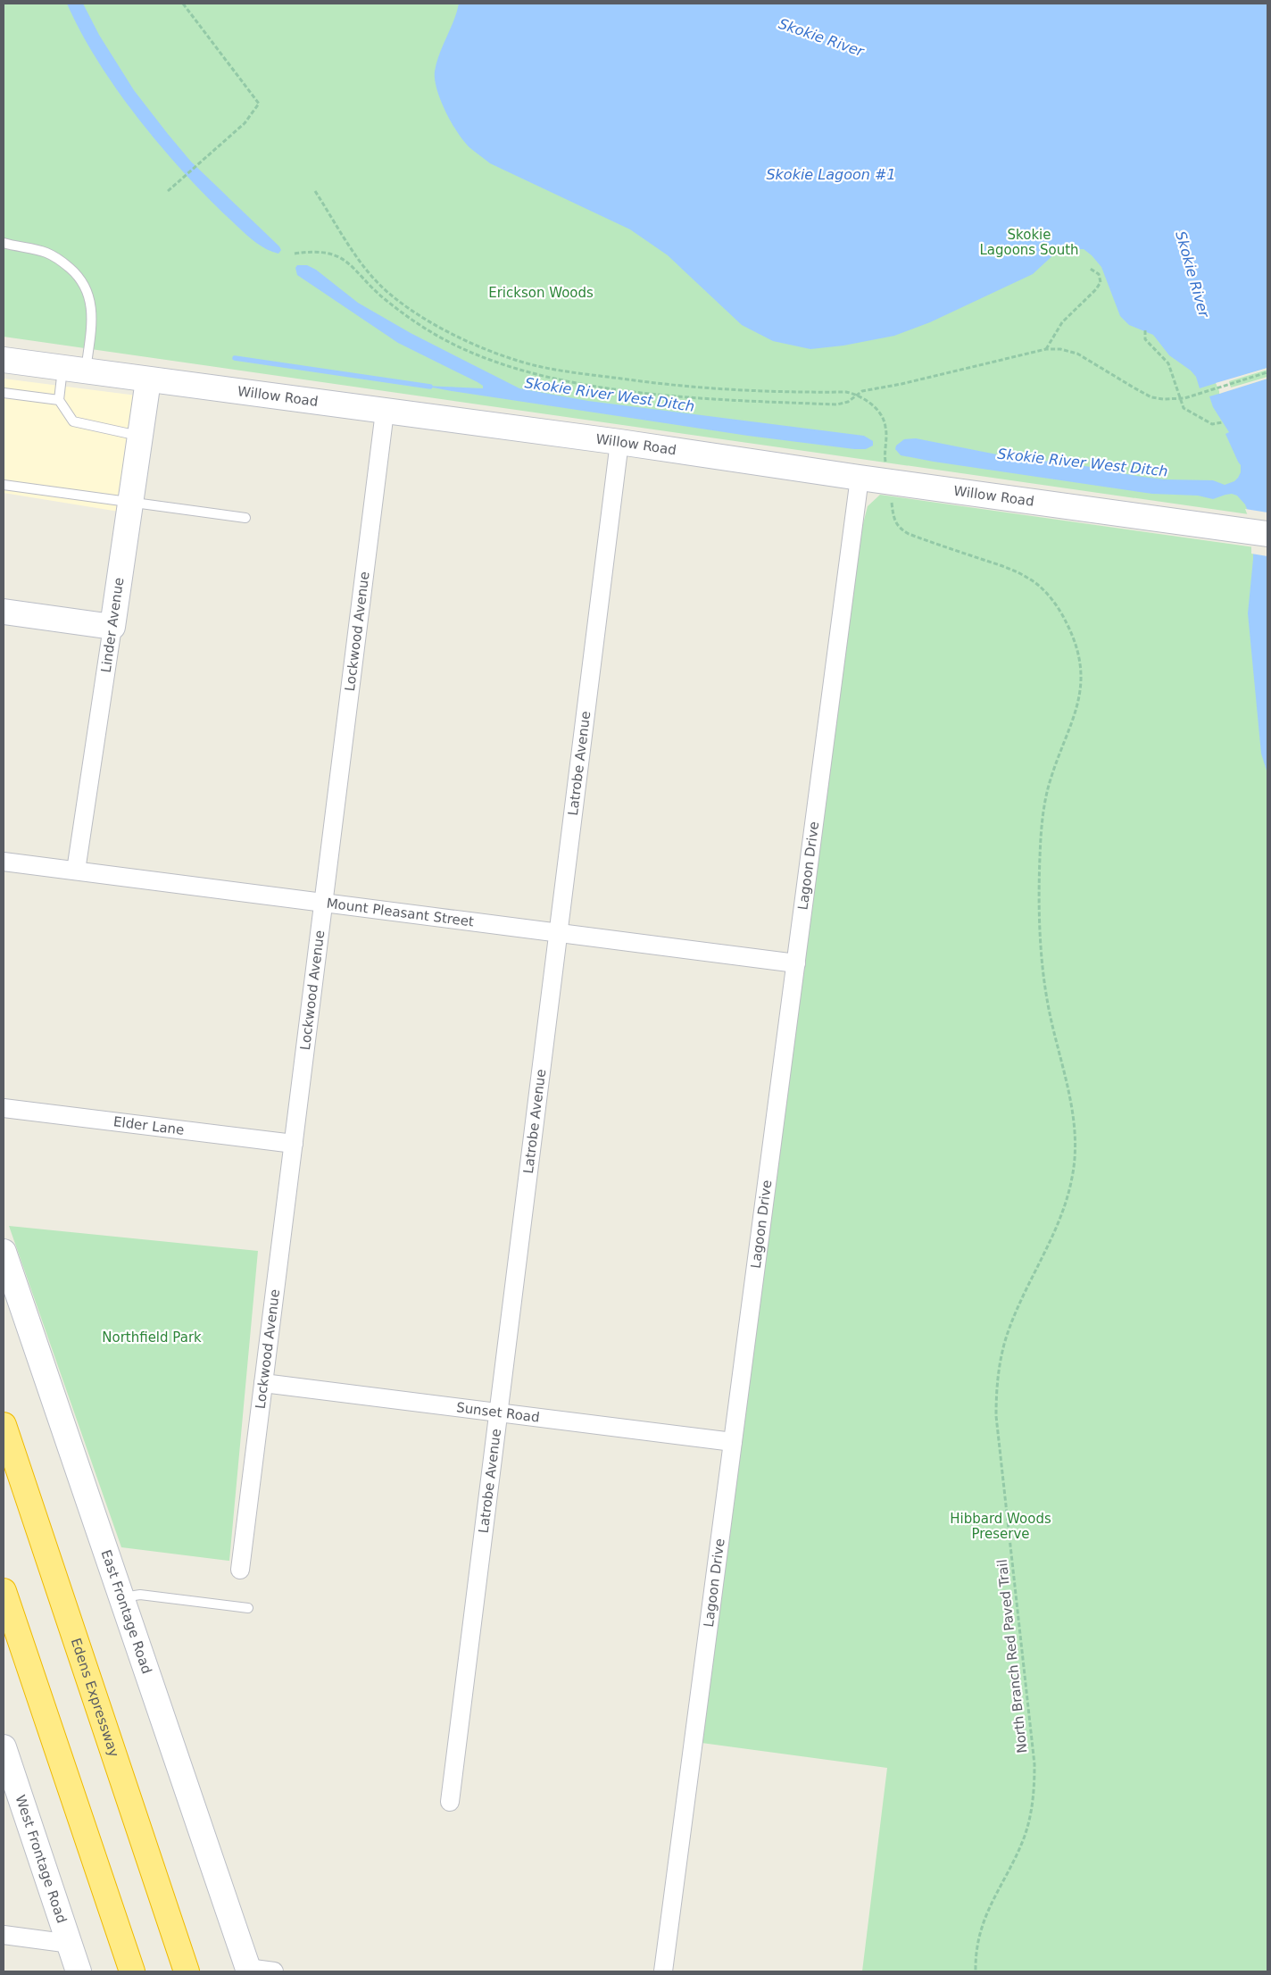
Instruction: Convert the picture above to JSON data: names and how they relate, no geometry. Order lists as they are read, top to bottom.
{
  "streets": {
    "highway": ["Edens Expressway"],
    "street": [
      "Willow Road",
      "Linder Avenue",
      "Lockwood Avenue",
      "Latrobe Avenue",
      "Lagoon Drive",
      "Mount Pleasant Street",
      "Elder Lane",
      "Sunset Road",
      "East Frontage Road",
      "West Frontage Road"
    ],
    "path": ["North Branch Red Paved Trail"]
  },
  "crossings": [
    ["Willow Road", "Linder Avenue"],
    ["Willow Road", "Lockwood Avenue"],
    ["Willow Road", "Latrobe Avenue"],
    ["Willow Road", "Lagoon Drive"],
    ["Linder Avenue", "Mount Pleasant Street"],
    ["Lockwood Avenue", "Mount Pleasant Street"],
    ["Lockwood Avenue", "Elder Lane"],
    ["Lockwood Avenue", "Sunset Road"],
    ["Latrobe Avenue", "Mount Pleasant Street"],
    ["Latrobe Avenue", "Sunset Road"],
    ["Lagoon Drive", "Mount Pleasant Street"],
    ["Lagoon Drive", "Sunset Road"]
  ],
  "water": ["Skokie River", "Skokie Lagoon #1", "Skokie River West Ditch"],
  "parks": [
    "Skokie Lagoons South",
    "Erickson Woods",
    "Northfield Park",
    "Hibbard Woods Preserve"
  ]
}
